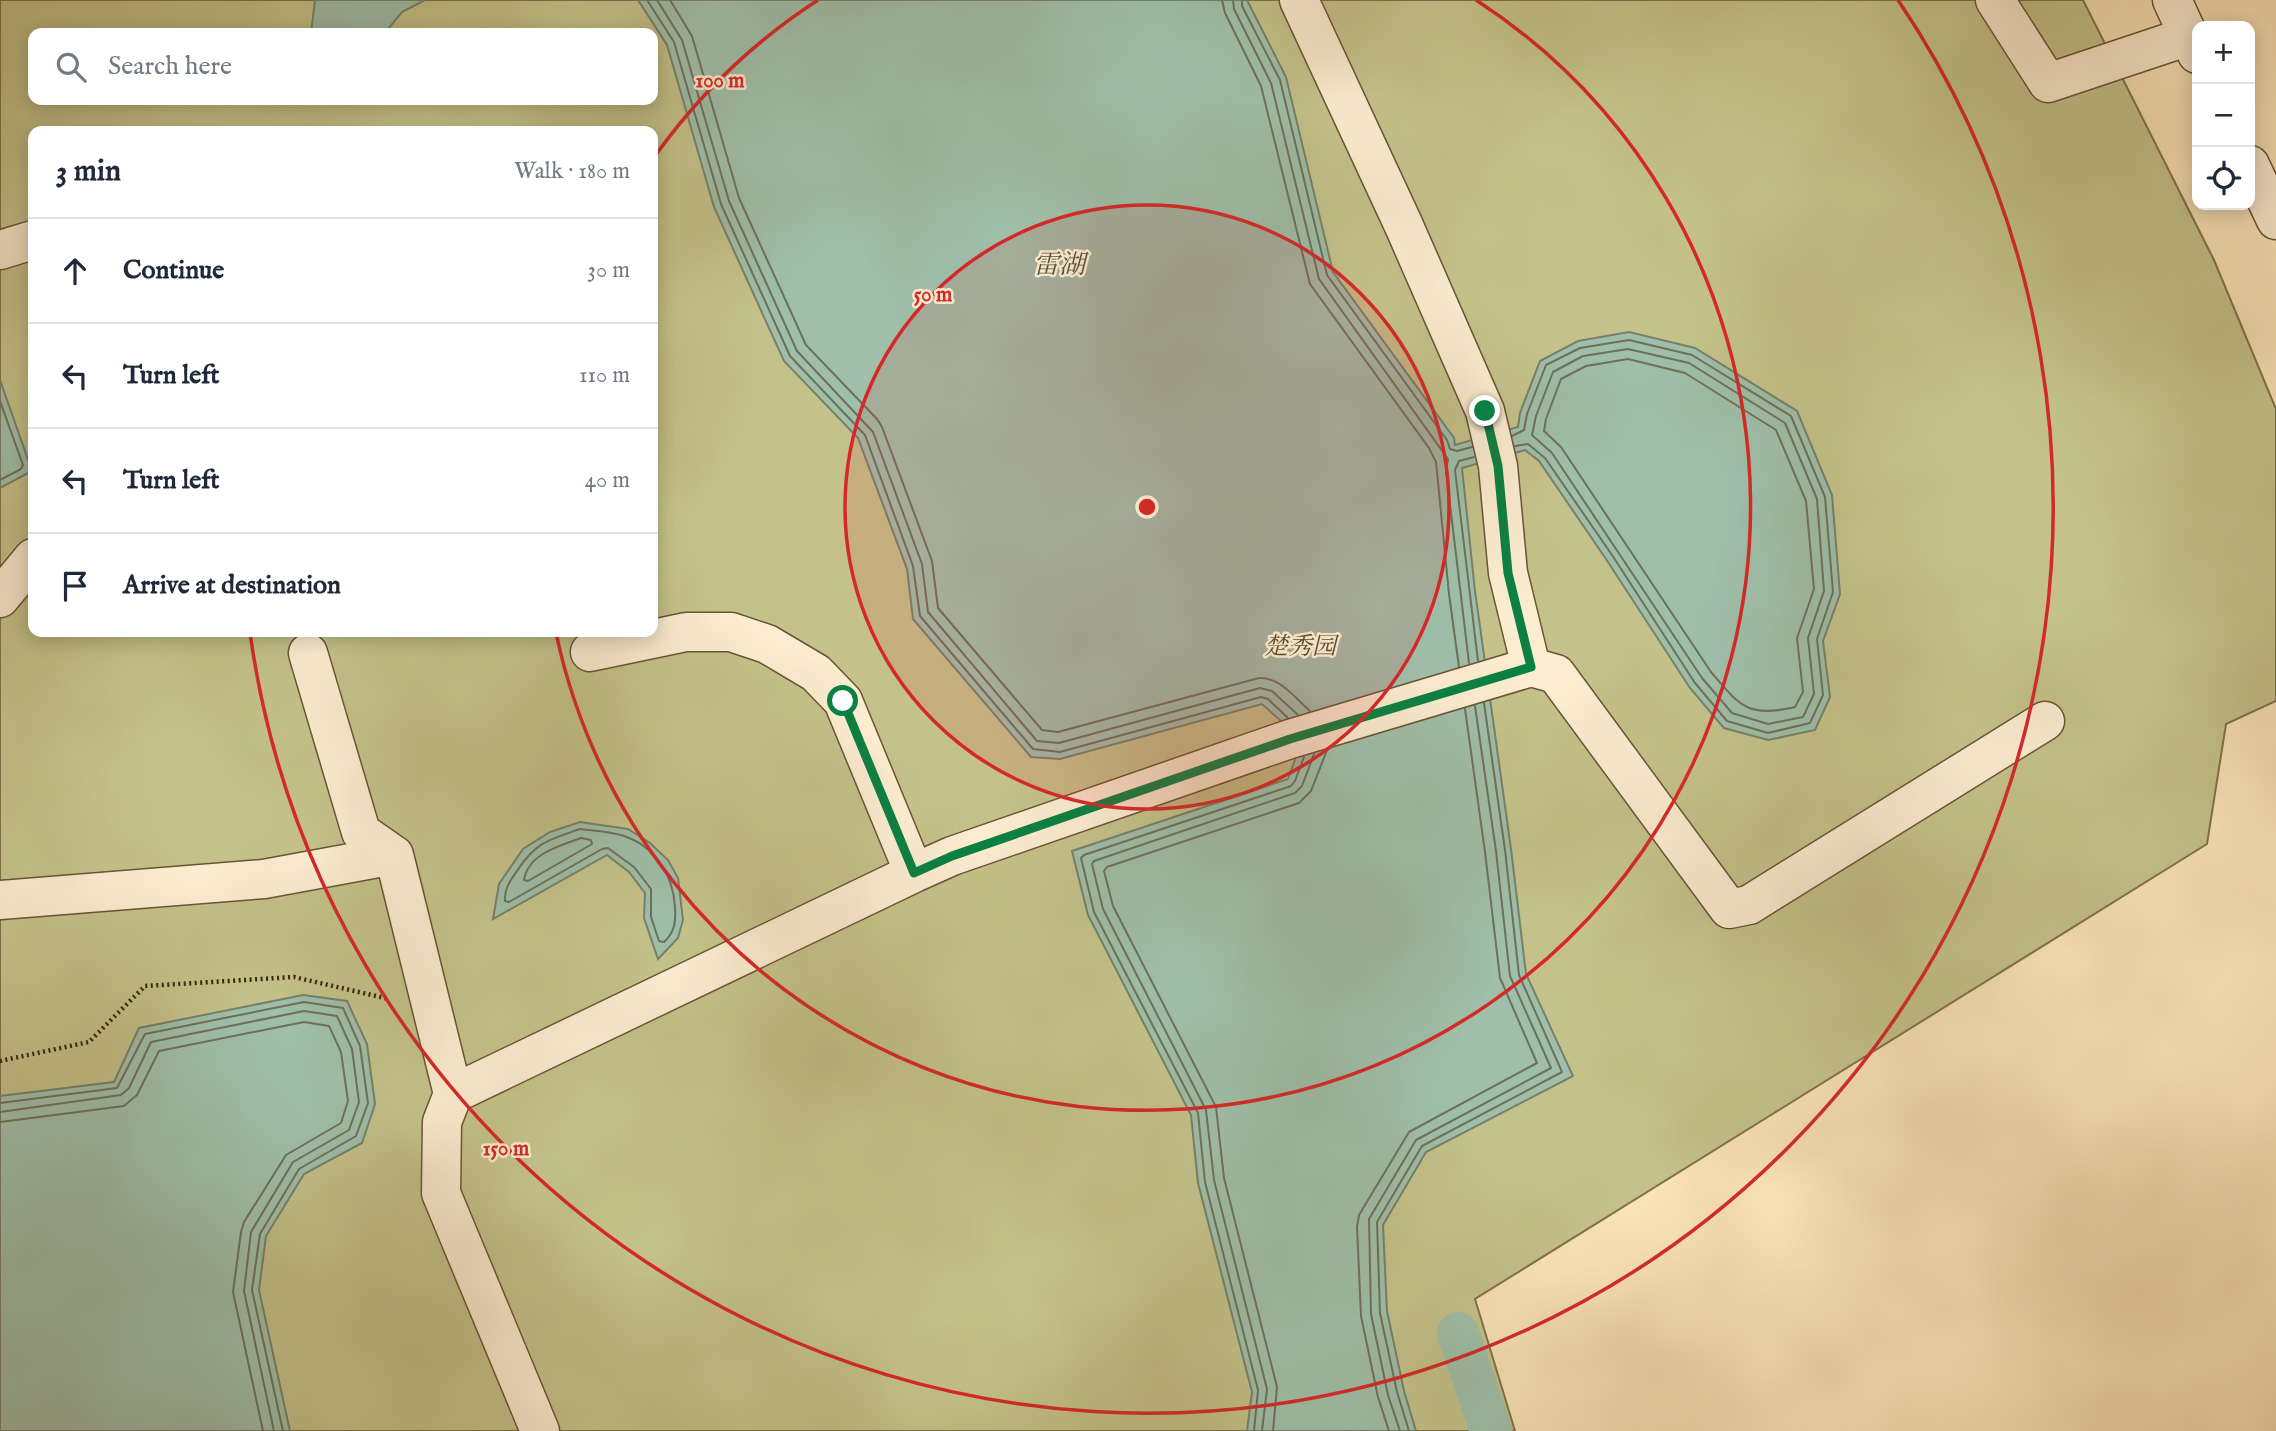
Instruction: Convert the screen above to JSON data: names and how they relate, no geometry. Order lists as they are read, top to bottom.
{
  "water": ["雷湖"],
  "parks": ["楚秀园"],
  "page": {
    "map_buttons": ["+", "−"],
    "search": "Search here",
    "heading": ["3 min", "Walk · 180 m"],
    "list": [
      ["Continue", "30 m"],
      ["Turn left", "110 m"],
      ["Turn left", "40 m"],
      "Arrive at destination"
    ]
  },
  "rings": ["100 m", "50 m", "150 m"]
}
